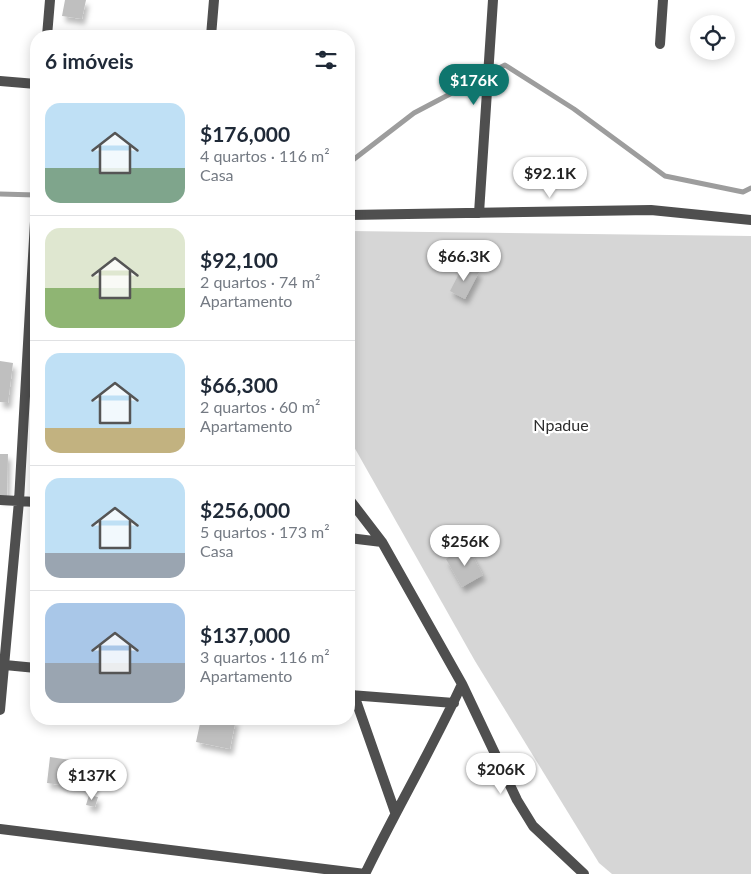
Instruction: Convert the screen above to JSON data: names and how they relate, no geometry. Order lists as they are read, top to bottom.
{
  "parks": ["Npadue"],
  "page": {
    "heading": "6 imóveis",
    "price": [
      "$176K",
      "$92.1K",
      "$66.3K",
      "$256K",
      "$206K",
      "$137K"
    ],
    "list": [
      {
        "name": "$176,000",
        "note": "4 quartos · 116 m² · Casa"
      },
      {
        "name": "$92,100",
        "note": "2 quartos · 74 m² · Apartamento"
      },
      {
        "name": "$66,300",
        "note": "2 quartos · 60 m² · Apartamento"
      },
      {
        "name": "$256,000",
        "note": "5 quartos · 173 m² · Casa"
      },
      {
        "name": "$137,000",
        "note": "3 quartos · 116 m² · Apartamento"
      }
    ]
  }
}
